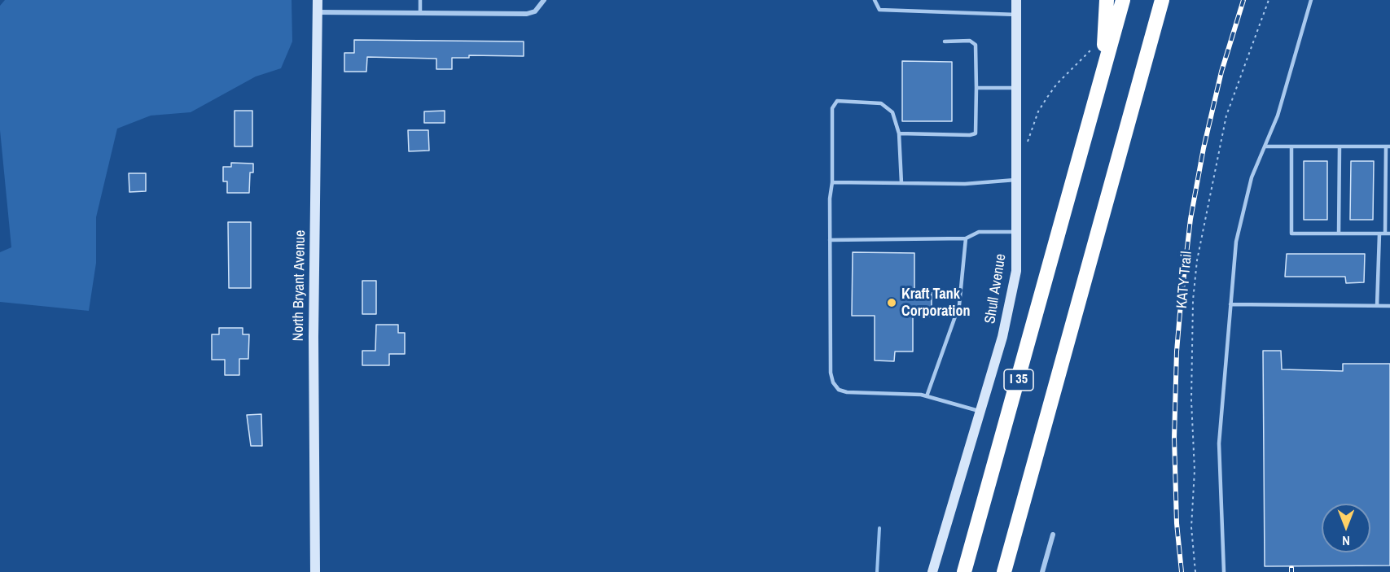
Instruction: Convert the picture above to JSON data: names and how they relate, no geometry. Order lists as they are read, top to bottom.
{
  "streets": {
    "highway": ["I 35"],
    "street": ["North Bryant Avenue", "Shull Avenue"],
    "path": ["KATY Trail"]
  },
  "places": ["Kraft Tank Corporation"],
  "north": "bottom"
}
